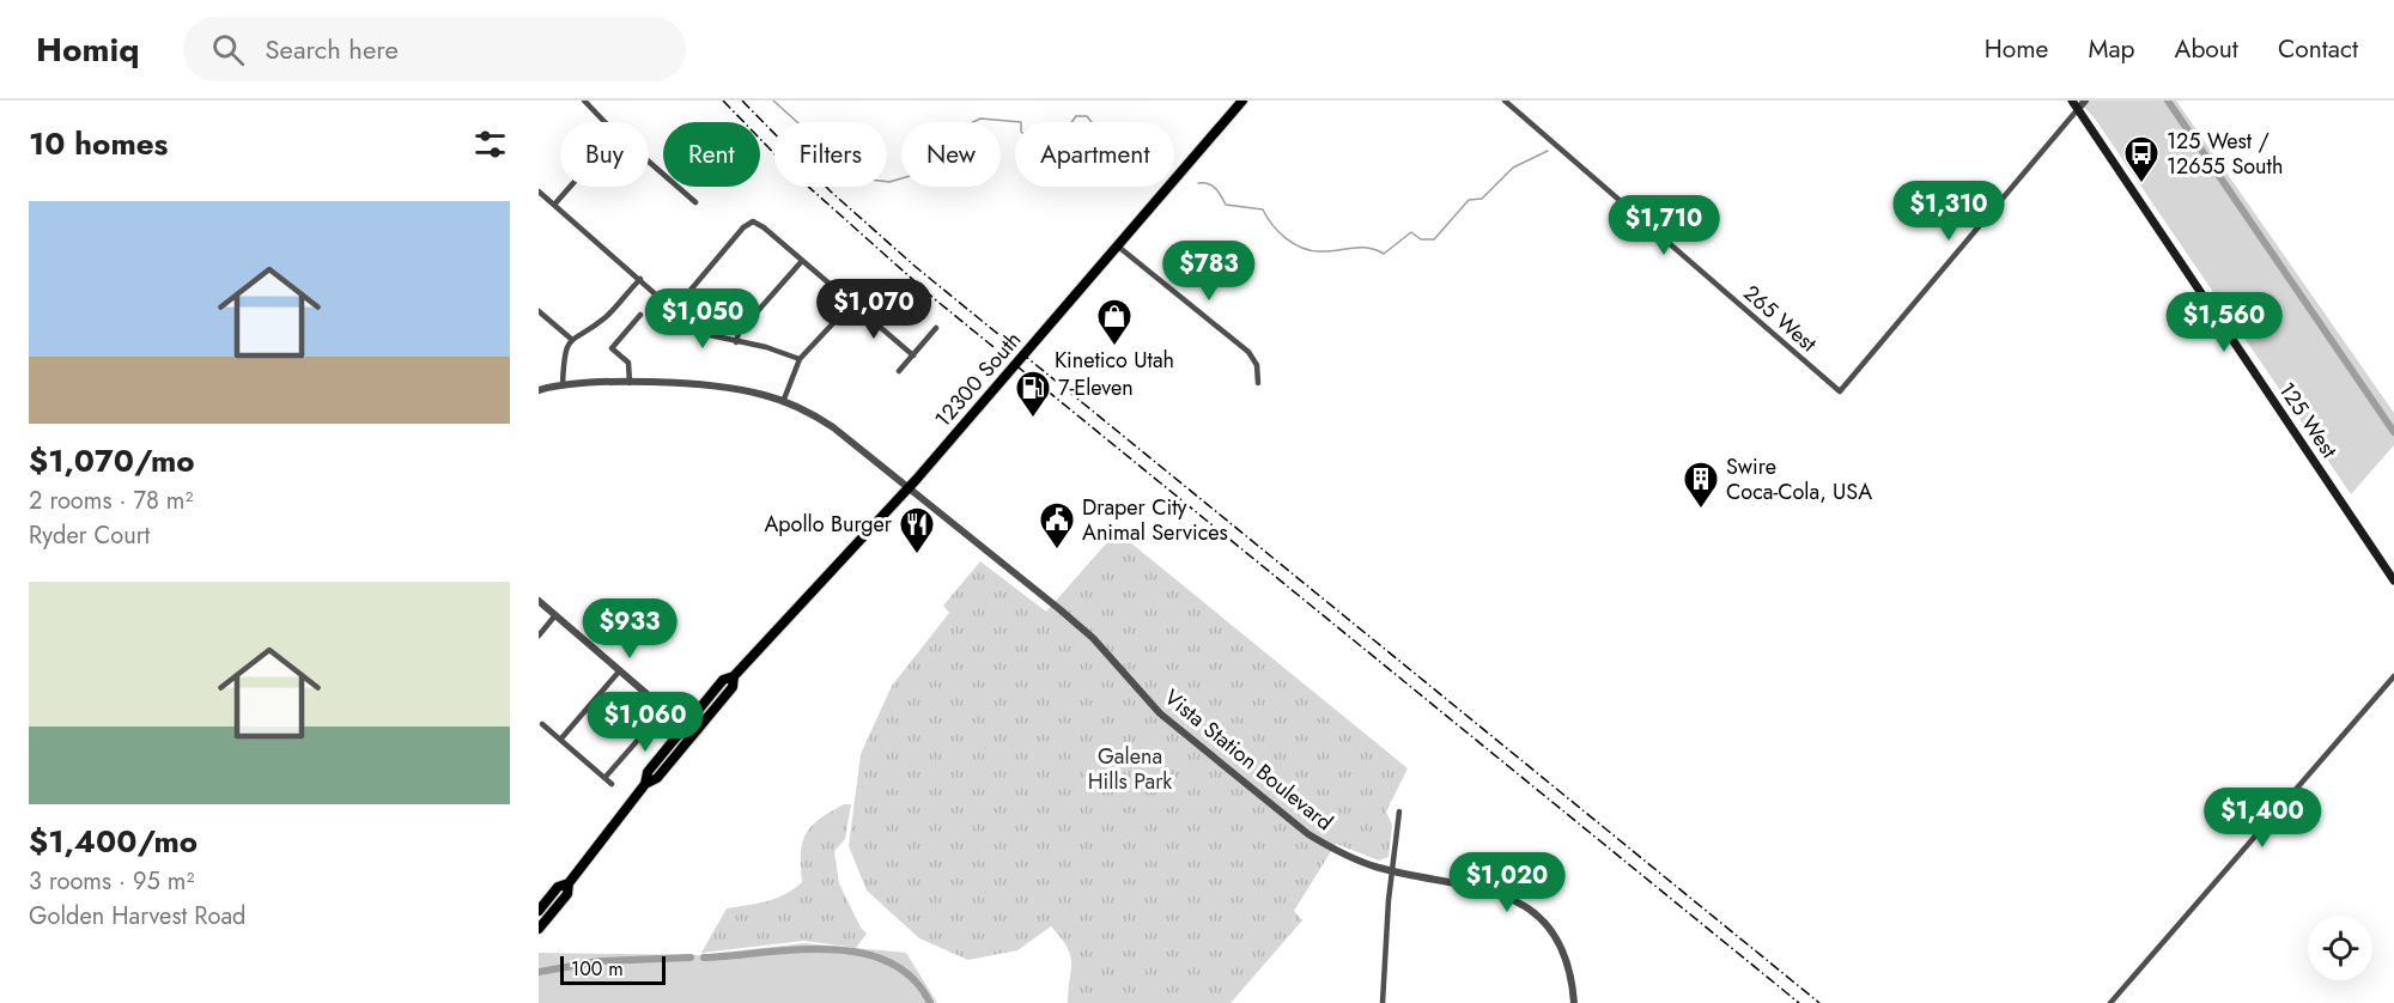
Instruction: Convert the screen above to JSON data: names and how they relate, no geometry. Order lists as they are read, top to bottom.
{
  "streets": {
    "main road": ["12300 South", "125 West"],
    "street": ["265 West", "Vista Station Boulevard"]
  },
  "crossings": [
    ["265 West", "125 West"],
    ["12300 South", "Vista Station Boulevard"]
  ],
  "parks": ["Galena Hills Park"],
  "places": {
    "bus stop": ["125 West / 12655 South"],
    "shop": ["Kinetico Utah"],
    "fuel station": ["7-Eleven"],
    "building": ["Swire Coca-Cola, USA"],
    "public building": ["Draper City Animal Services"],
    "restaurant": ["Apollo Burger"]
  },
  "scale_bar": "100 m",
  "page": {
    "header": "Homiq",
    "search": "Search here",
    "nav": [
      "Home",
      "Map",
      "About",
      "Contact"
    ],
    "heading": "10 homes",
    "chip": [
      "Buy",
      "Rent",
      "Filters",
      "New",
      "Apartment"
    ],
    "price": [
      "$1,310",
      "$1,710",
      "$783",
      "$1,070",
      "$1,050",
      "$1,560",
      "$933",
      "$1,060",
      "$1,400",
      "$1,020"
    ],
    "list": [
      {
        "name": "$1,070/mo",
        "note": "2 rooms · 78 m² · Ryder Court"
      },
      {
        "name": "$1,400/mo",
        "note": "3 rooms · 95 m² · Golden Harvest Road"
      }
    ],
    "scale": "100 m"
  }
}
